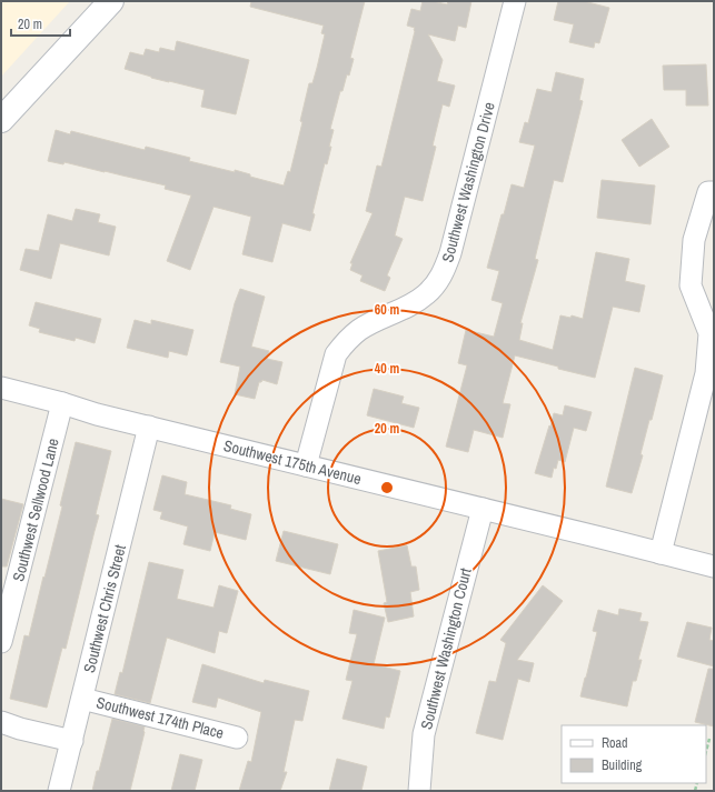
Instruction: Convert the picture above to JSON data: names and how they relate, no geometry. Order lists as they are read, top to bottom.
{
  "streets": {
    "street": [
      "Southwest Washington Drive",
      "Southwest 175th Avenue",
      "Southwest Sellwood Lane",
      "Southwest Chris Street",
      "Southwest Washington Court",
      "Southwest 174th Place"
    ]
  },
  "crossings": [
    ["Southwest Washington Drive", "Southwest 175th Avenue"],
    ["Southwest 175th Avenue", "Southwest Sellwood Lane"],
    ["Southwest 175th Avenue", "Southwest Chris Street"],
    ["Southwest 175th Avenue", "Southwest Washington Court"],
    ["Southwest Chris Street", "Southwest 174th Place"]
  ],
  "legend": ["Road", "Building"],
  "scale_bar": "20 m",
  "rings": ["60 m", "40 m", "20 m"]
}
